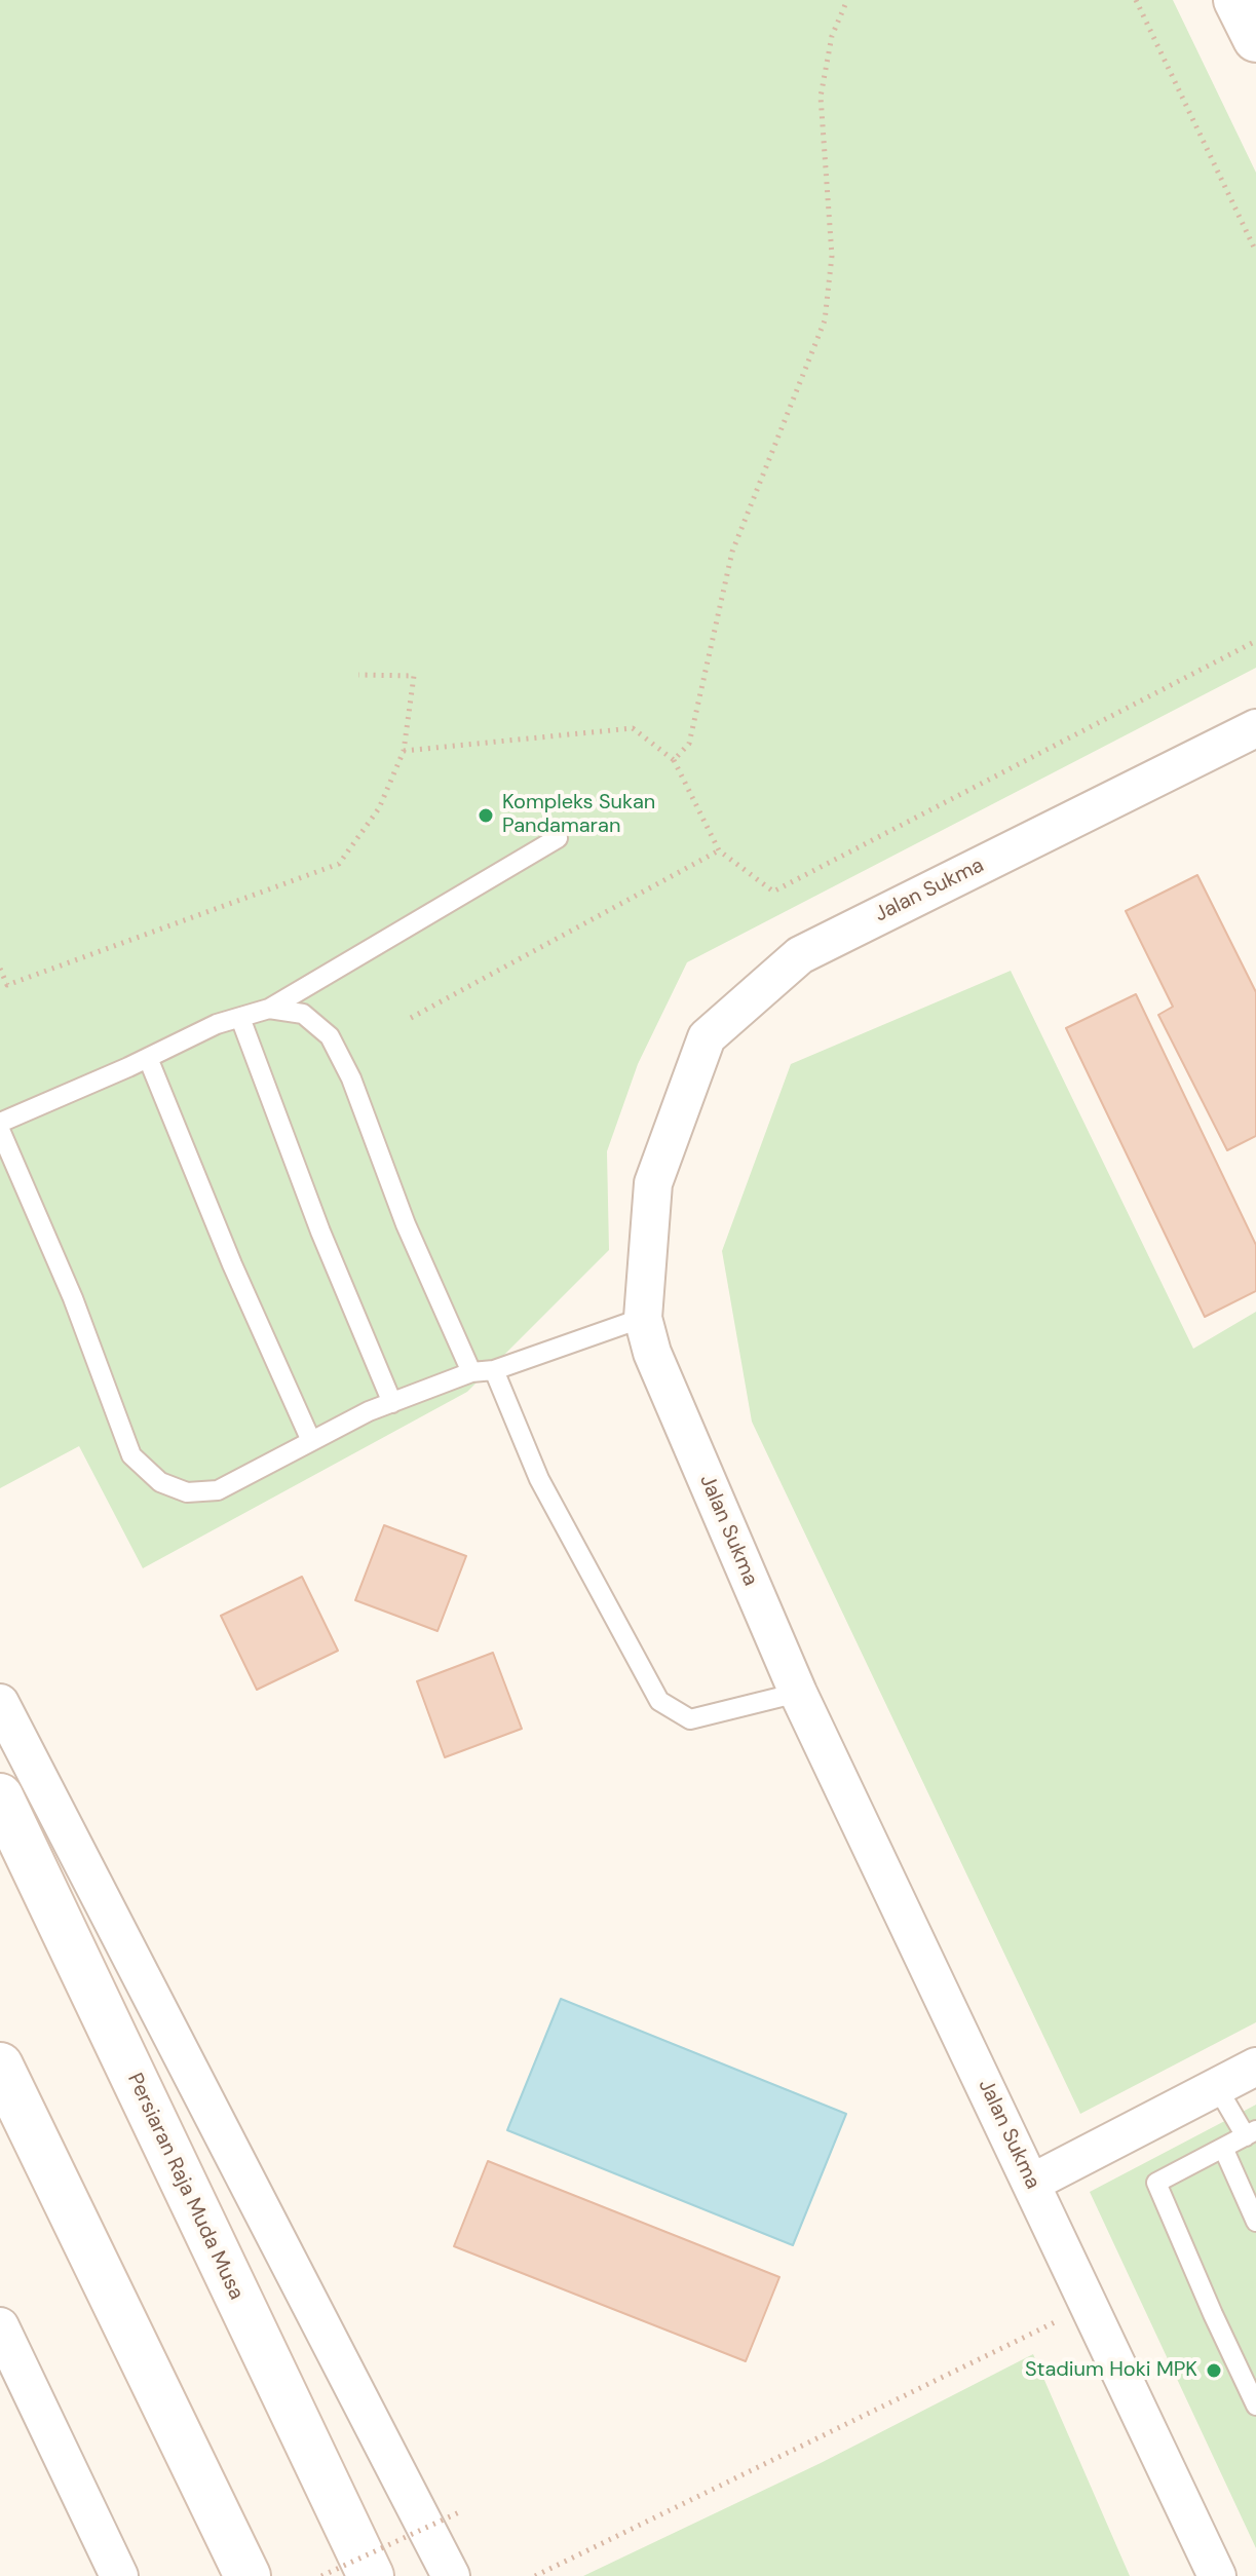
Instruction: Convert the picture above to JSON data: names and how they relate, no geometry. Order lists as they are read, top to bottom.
{
  "streets": {
    "main road": ["Persiaran Raja Muda Musa"],
    "street": ["Jalan Sukma"]
  },
  "places": ["Kompleks Sukan Pandamaran", "Stadium Hoki MPK"]
}
